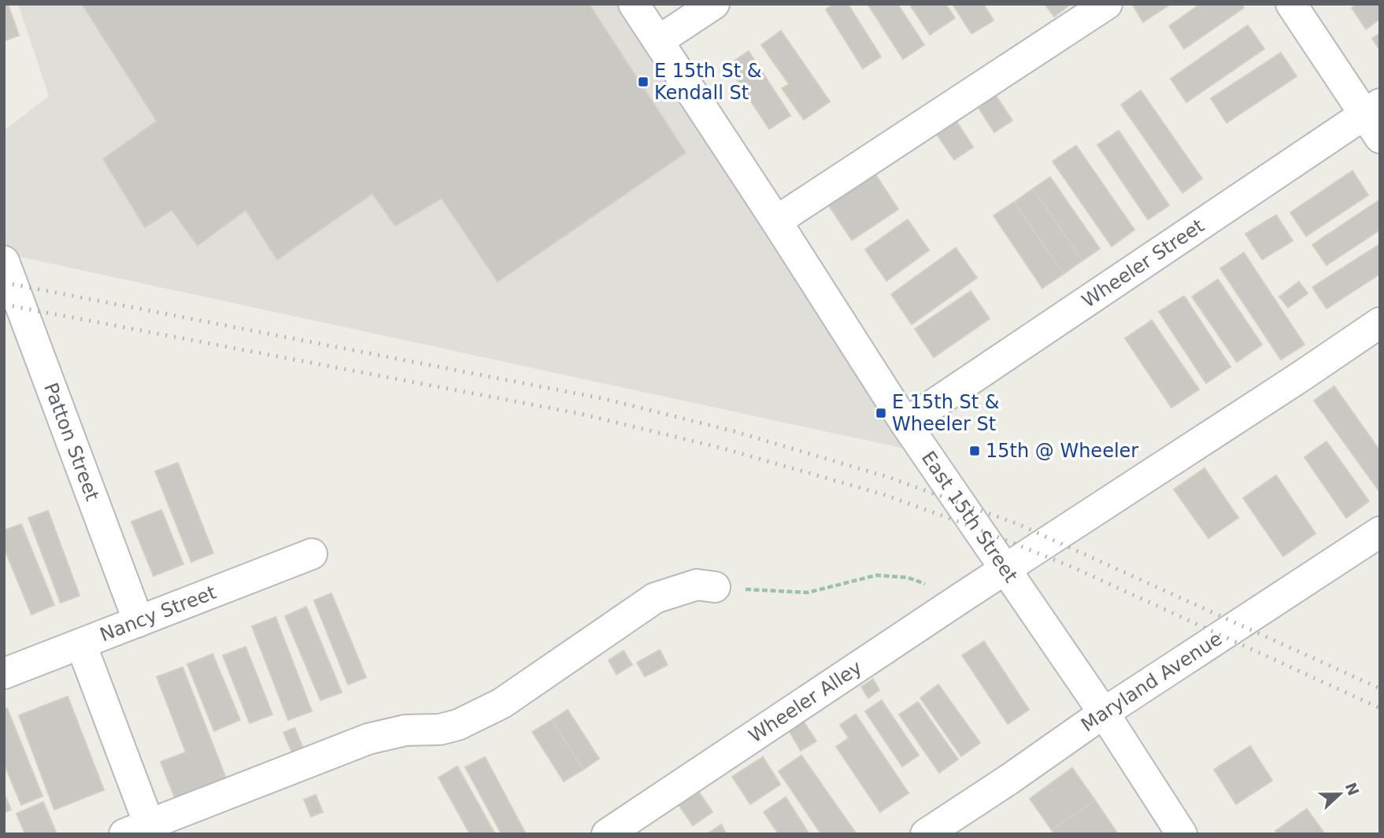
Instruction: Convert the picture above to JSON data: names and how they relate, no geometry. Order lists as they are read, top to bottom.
{
  "streets": {
    "street": [
      "Wheeler Street",
      "Patton Street",
      "East 15th Street",
      "Nancy Street",
      "Maryland Avenue",
      "Wheeler Alley"
    ]
  },
  "crossings": [
    ["Wheeler Street", "East 15th Street"],
    ["Patton Street", "Nancy Street"],
    ["East 15th Street", "Maryland Avenue"],
    ["East 15th Street", "Wheeler Alley"]
  ],
  "places": {
    "transit": ["E 15th St & Kendall St", "E 15th St & Wheeler St", "15th @ Wheeler"]
  },
  "north": "right"
}
